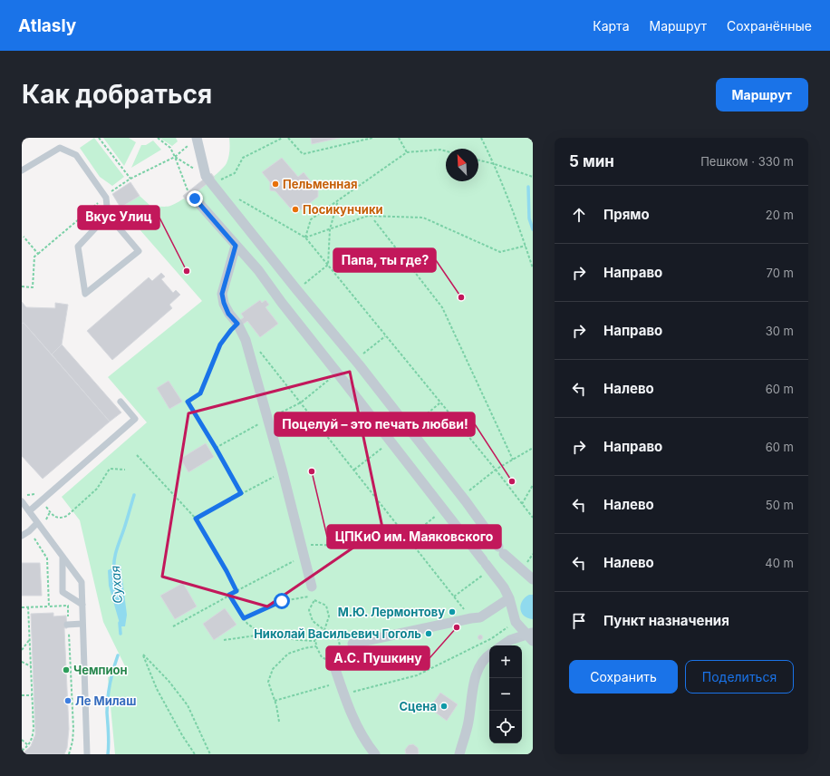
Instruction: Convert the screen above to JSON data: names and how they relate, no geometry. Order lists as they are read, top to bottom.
{
  "water": ["Сухая"],
  "places": [
    "Пельменная",
    "Посикунчики",
    "Вкус Улиц",
    "Папа, ты где?",
    "ЦПКиО им. Маяковского",
    "Поцелуй – это печать любви!",
    "М.Ю. Лермонтову",
    "А.С. Пушкину",
    "Николай Васильевич Гоголь",
    "Чемпион",
    "Ле Милаш",
    "Сцена"
  ],
  "north": "top left",
  "page": {
    "header": "Atlasly",
    "nav": ["Карта", "Маршрут", "Сохранённые"],
    "buttons": [
      "Маршрут",
      ["Сохранить", "Поделиться"]
    ],
    "title": "Как добраться",
    "heading": ["5 мин", "Пешком · 330 m"],
    "list": [
      ["Прямо", "20 m"],
      ["Направо", "70 m"],
      ["Направо", "30 m"],
      ["Налево", "60 m"],
      ["Направо", "60 m"],
      ["Налево", "50 m"],
      ["Налево", "40 m"],
      "Пункт назначения"
    ],
    "map_buttons": ["+", "−"]
  }
}
